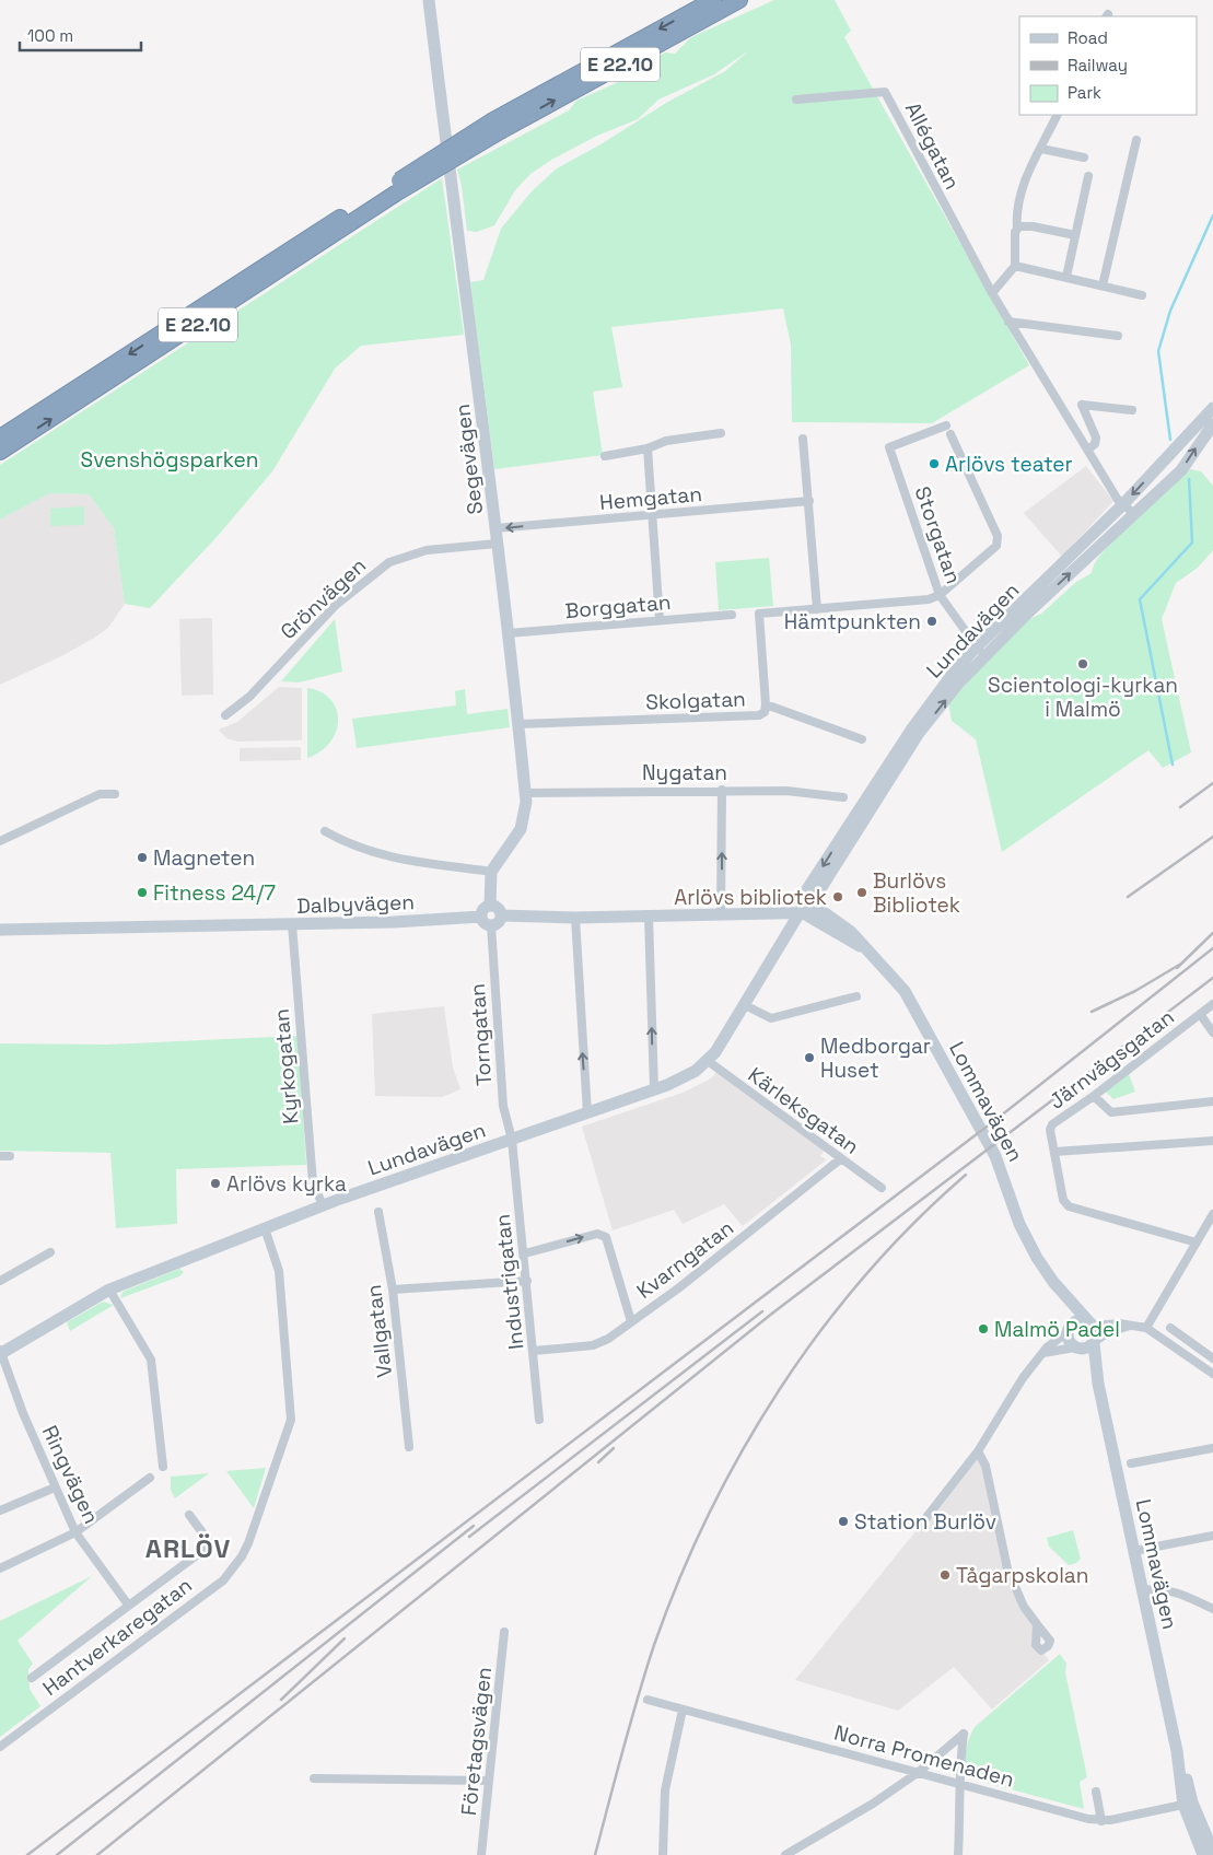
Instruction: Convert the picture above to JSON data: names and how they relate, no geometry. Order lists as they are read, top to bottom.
{
  "streets": {
    "highway": ["E 22.10"],
    "street": [
      "Allégatan",
      "Segevägen",
      "Hemgatan",
      "Storgatan",
      "Grönvägen",
      "Borggatan",
      "Lundavägen",
      "Skolgatan",
      "Nygatan",
      "Dalbyvägen",
      "Torngatan",
      "Järnvägsgatan",
      "Kyrkogatan",
      "Lommavägen",
      "Kärleksgatan",
      "Kvarngatan",
      "Industrigatan",
      "Vallgatan",
      "Ringvägen",
      "Hantverkaregatan",
      "Företagsvägen",
      "Norra Promenaden"
    ]
  },
  "crossings": [
    ["Allégatan", "Lundavägen"],
    ["Segevägen", "Hemgatan"],
    ["Segevägen", "Grönvägen"],
    ["Segevägen", "Borggatan"],
    ["Segevägen", "Skolgatan"],
    ["Segevägen", "Nygatan"],
    ["Storgatan", "Lundavägen"],
    ["Lundavägen", "Torngatan"],
    ["Lundavägen", "Kyrkogatan"],
    ["Lundavägen", "Lommavägen"],
    ["Lundavägen", "Kärleksgatan"],
    ["Lundavägen", "Industrigatan"],
    ["Lundavägen", "Ringvägen"],
    ["Lundavägen", "Hantverkaregatan"],
    ["Dalbyvägen", "Torngatan"],
    ["Dalbyvägen", "Kyrkogatan"],
    ["Torngatan", "Industrigatan"],
    ["Lommavägen", "Norra Promenaden"],
    ["Kärleksgatan", "Kvarngatan"],
    ["Kvarngatan", "Industrigatan"]
  ],
  "one_way": ["Hemgatan"],
  "districts": ["ARLÖV"],
  "parks": ["Svenshögsparken"],
  "places": [
    "Arlövs teater",
    "Hämtpunkten",
    "Scientologi-kyrkan i Malmö",
    "Magneten",
    "Fitness 24/7",
    "Burlövs Bibliotek",
    "Arlövs bibliotek",
    "Medborgar Huset",
    "Arlövs kyrka",
    "Malmö Padel",
    "Station Burlöv",
    "Tågarpskolan"
  ],
  "legend": ["Road", "Railway", "Park"],
  "scale_bar": "100 m"
}
